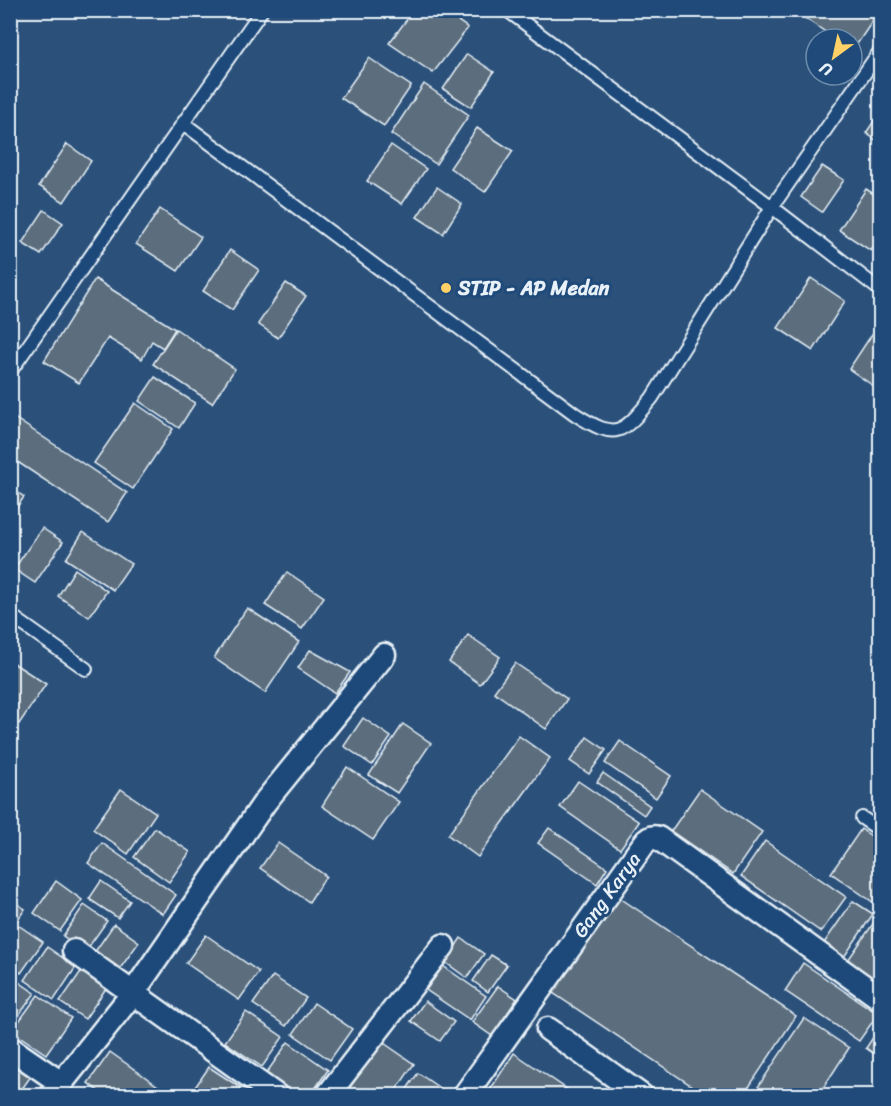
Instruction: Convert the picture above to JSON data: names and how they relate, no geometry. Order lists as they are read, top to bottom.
{
  "streets": {
    "street": ["Gang Karya"]
  },
  "places": ["STIP - AP Medan"],
  "north": "bottom left"
}
